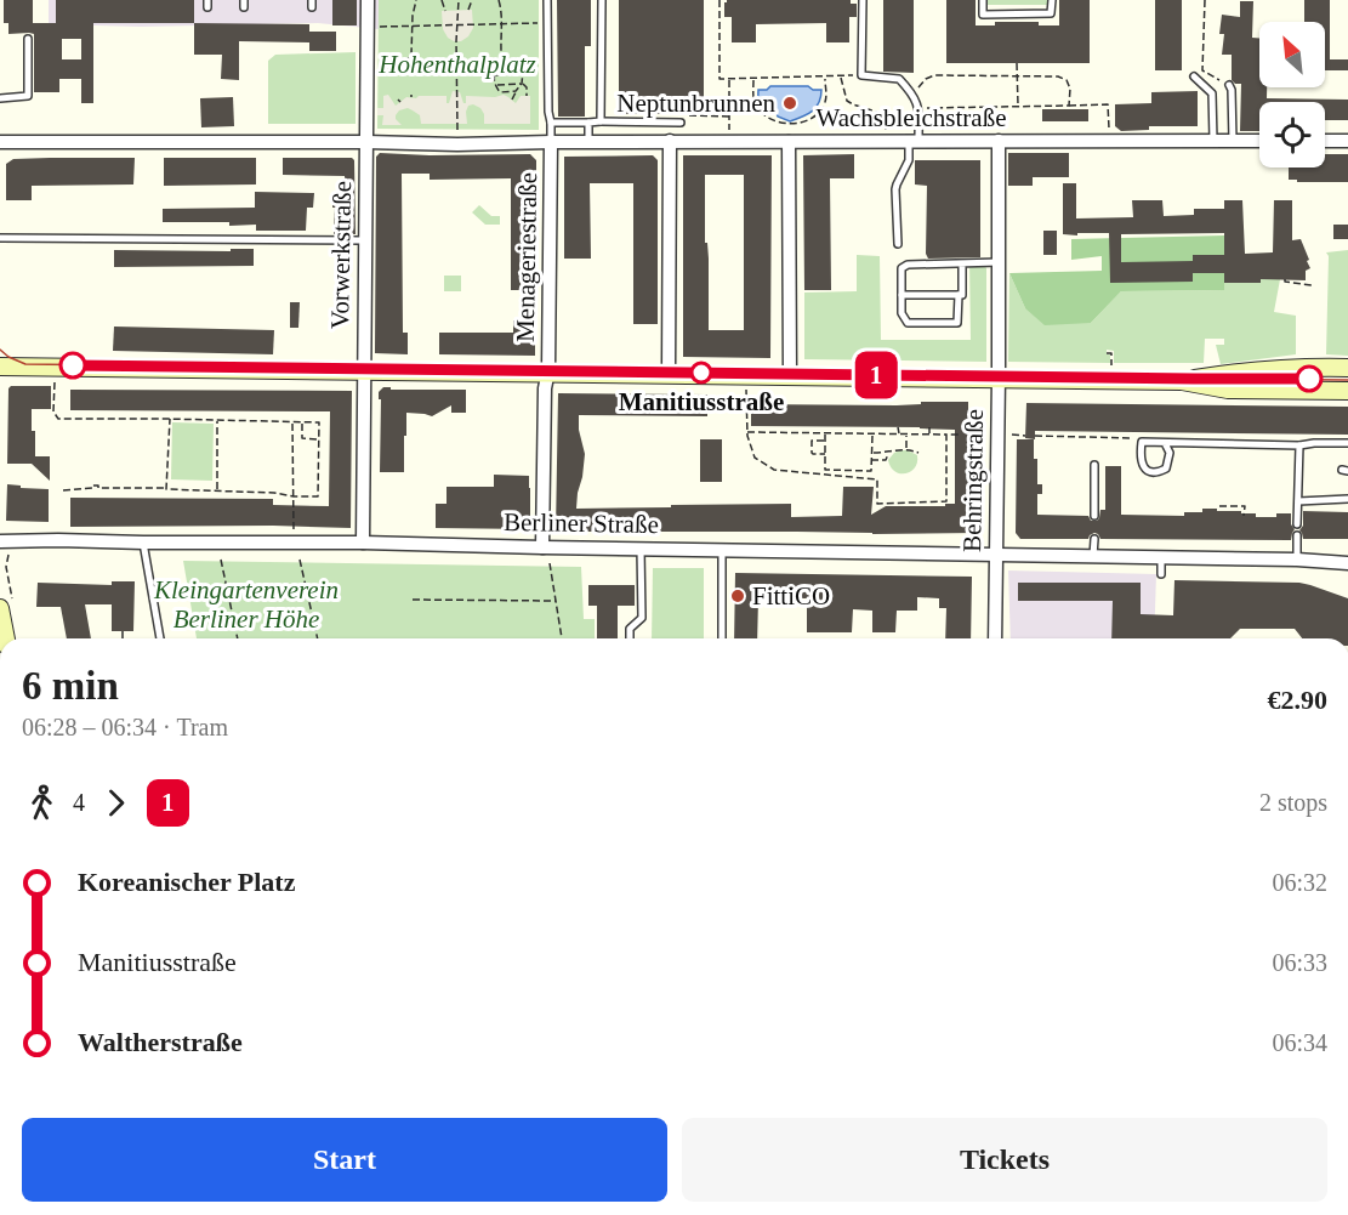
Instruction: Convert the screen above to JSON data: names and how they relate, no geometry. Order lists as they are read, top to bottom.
{
  "streets": {
    "street": [
      "Wachsbleichstraße",
      "Vorwerkstraße",
      "Menageriestraße",
      "Behringstraße",
      "Berliner Straße"
    ]
  },
  "crossings": [
    ["Wachsbleichstraße", "Menageriestraße"],
    ["Wachsbleichstraße", "Behringstraße"],
    ["Vorwerkstraße", "Berliner Straße"],
    ["Menageriestraße", "Berliner Straße"],
    ["Behringstraße", "Berliner Straße"]
  ],
  "parks": ["Hohenthalplatz", "Kleingartenverein Berliner Höhe"],
  "places": ["Neptunbrunnen", "Manitiusstraße", "FittiCO"],
  "lines": ["tram line 1"],
  "north": "top left",
  "page": {
    "on_map": "1",
    "heading": ["6 min", "06:28 – 06:34 · Tram", "€2.90"],
    "legs": ["4", "1", "2 stops"],
    "list": [
      {
        "name": "Koreanischer Platz",
        "value": "06:32"
      },
      {
        "name": "Manitiusstraße",
        "value": "06:33"
      },
      {
        "name": "Waltherstraße",
        "value": "06:34"
      }
    ],
    "buttons": ["Start", "Tickets"]
  }
}
